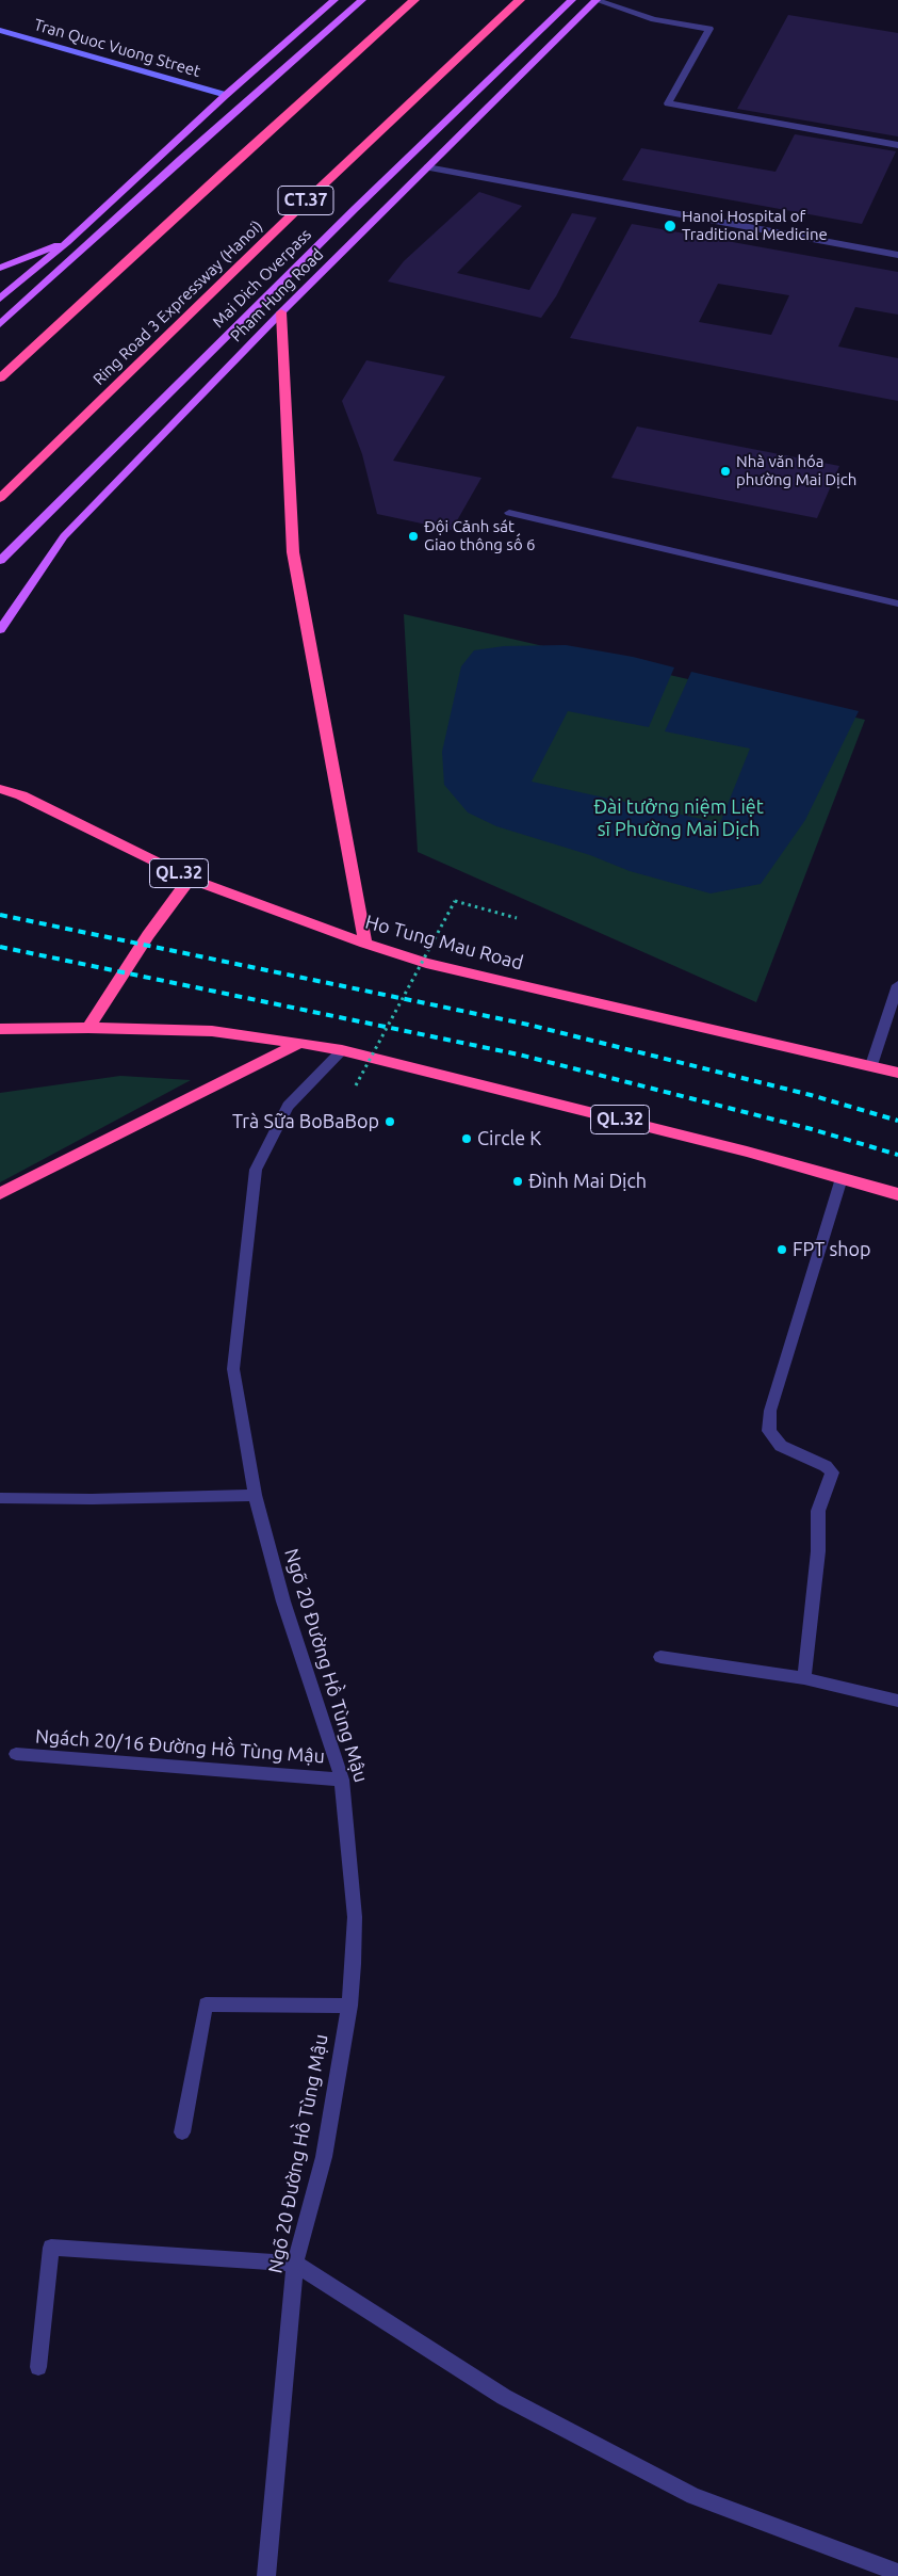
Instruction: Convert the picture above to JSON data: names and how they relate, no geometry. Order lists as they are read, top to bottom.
{
  "streets": {
    "highway": [
      "CT.37",
      "Ring Road 3 Expressway (Hanoi)",
      "QL.32",
      "Ho Tung Mau Road"
    ],
    "main road": ["Mai Dich Overpass", "Pham Hung Road"],
    "street": ["Tran Quoc Vuong Street", "Ngõ 20 Đường Hồ Tùng Mậu", "Ngách 20/16 Đường Hồ Tùng Mậu"]
  },
  "crossings": [
    ["QL.32", "Ngõ 20 Đường Hồ Tùng Mậu"],
    ["Ngõ 20 Đường Hồ Tùng Mậu", "Ngách 20/16 Đường Hồ Tùng Mậu"]
  ],
  "parks": ["Đài tưởng niệm Liệt sĩ Phường Mai Dịch"],
  "places": [
    "Hanoi Hospital of Traditional Medicine",
    "Nhà văn hóa phường Mai Dịch",
    "Đội Cảnh sát Giao thông số 6",
    "Trà Sữa BoBaBop",
    "Circle K",
    "Đình Mai Dịch",
    "FPT shop"
  ]
}
